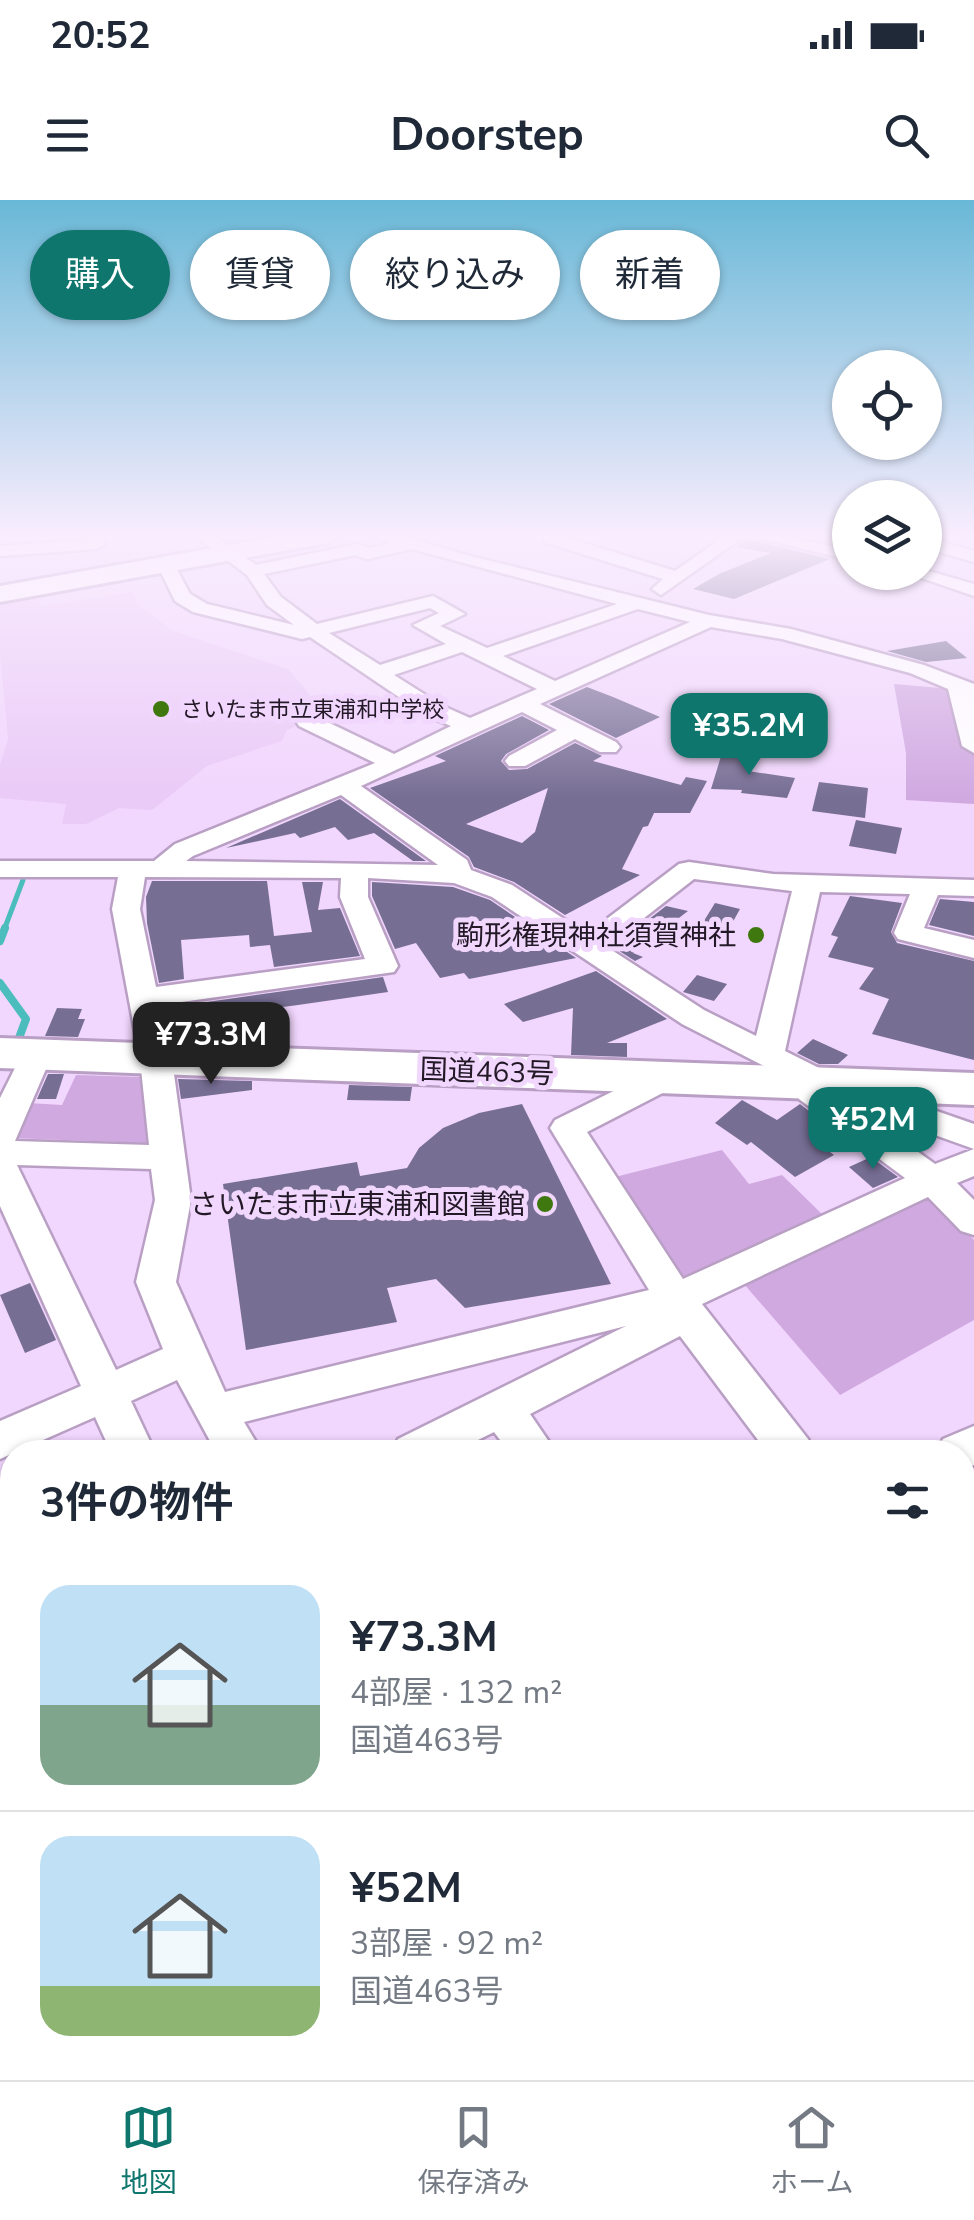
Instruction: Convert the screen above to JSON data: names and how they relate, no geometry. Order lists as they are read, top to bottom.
{
  "streets": {
    "highway": ["国道463号"]
  },
  "places": ["さいたま市立東浦和中学校", "駒形権現神社須賀神社", "さいたま市立東浦和図書館"],
  "page": {
    "status": "20:52",
    "header": "Doorstep",
    "chip": [
      "購入",
      "賃貸",
      "絞り込み",
      "新着"
    ],
    "price": ["¥35.2M", "¥73.3M", "¥52M"],
    "heading": "3件の物件",
    "list": [
      {
        "name": "¥73.3M",
        "note": "4部屋 · 132 m² · 国道463号"
      },
      {
        "name": "¥52M",
        "note": "3部屋 · 92 m² · 国道463号"
      }
    ],
    "tabs": ["地図", "保存済み", "ホーム"]
  }
}
